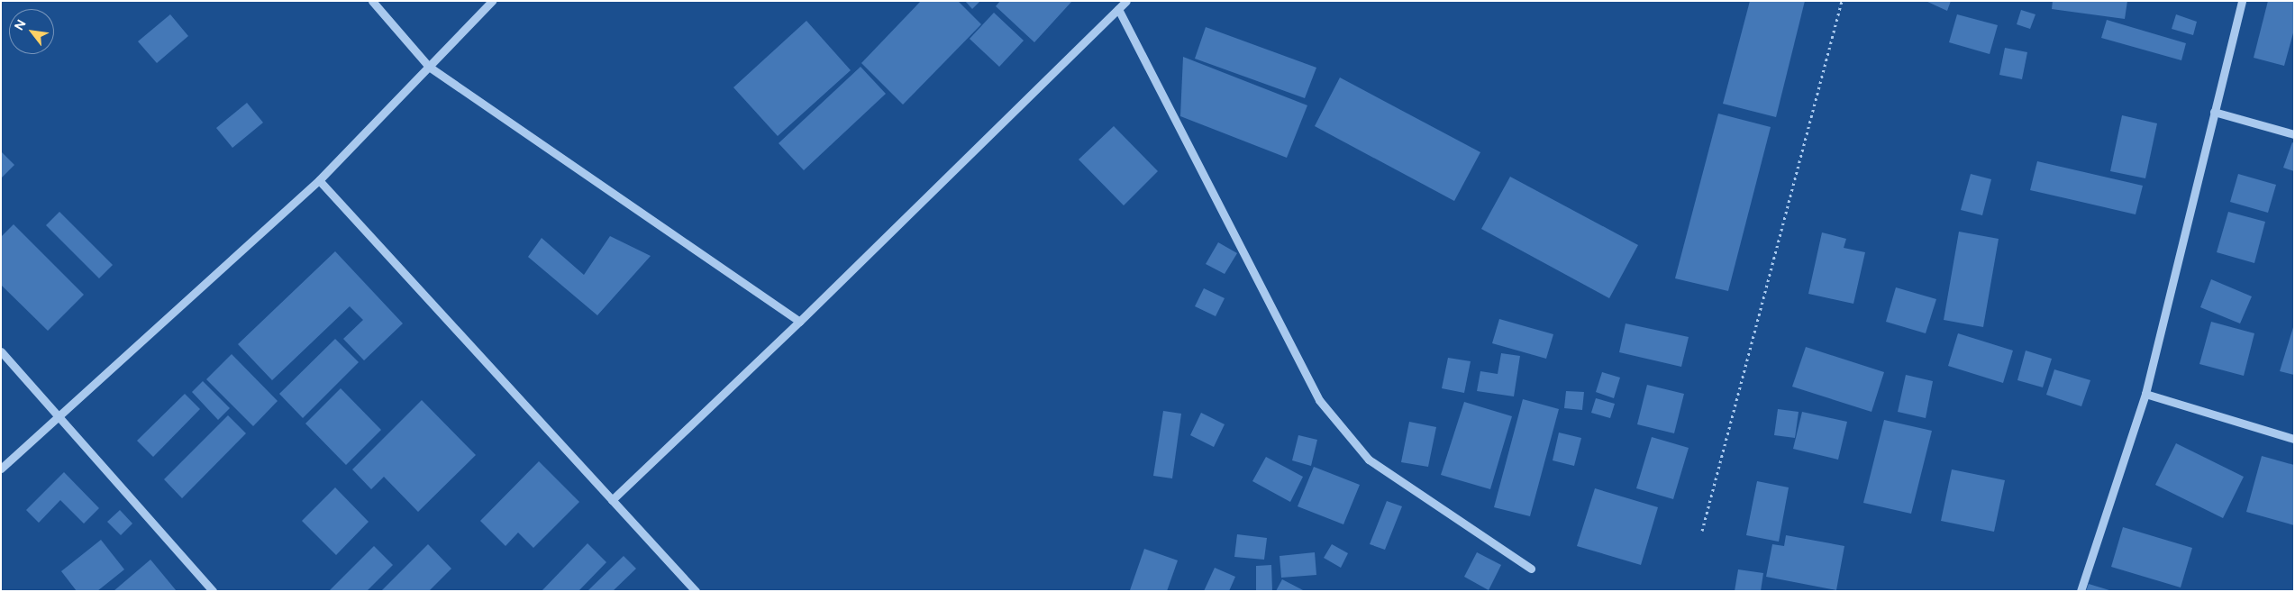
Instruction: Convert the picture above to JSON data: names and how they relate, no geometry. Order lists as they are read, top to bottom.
{
  "north": "top left"
}
